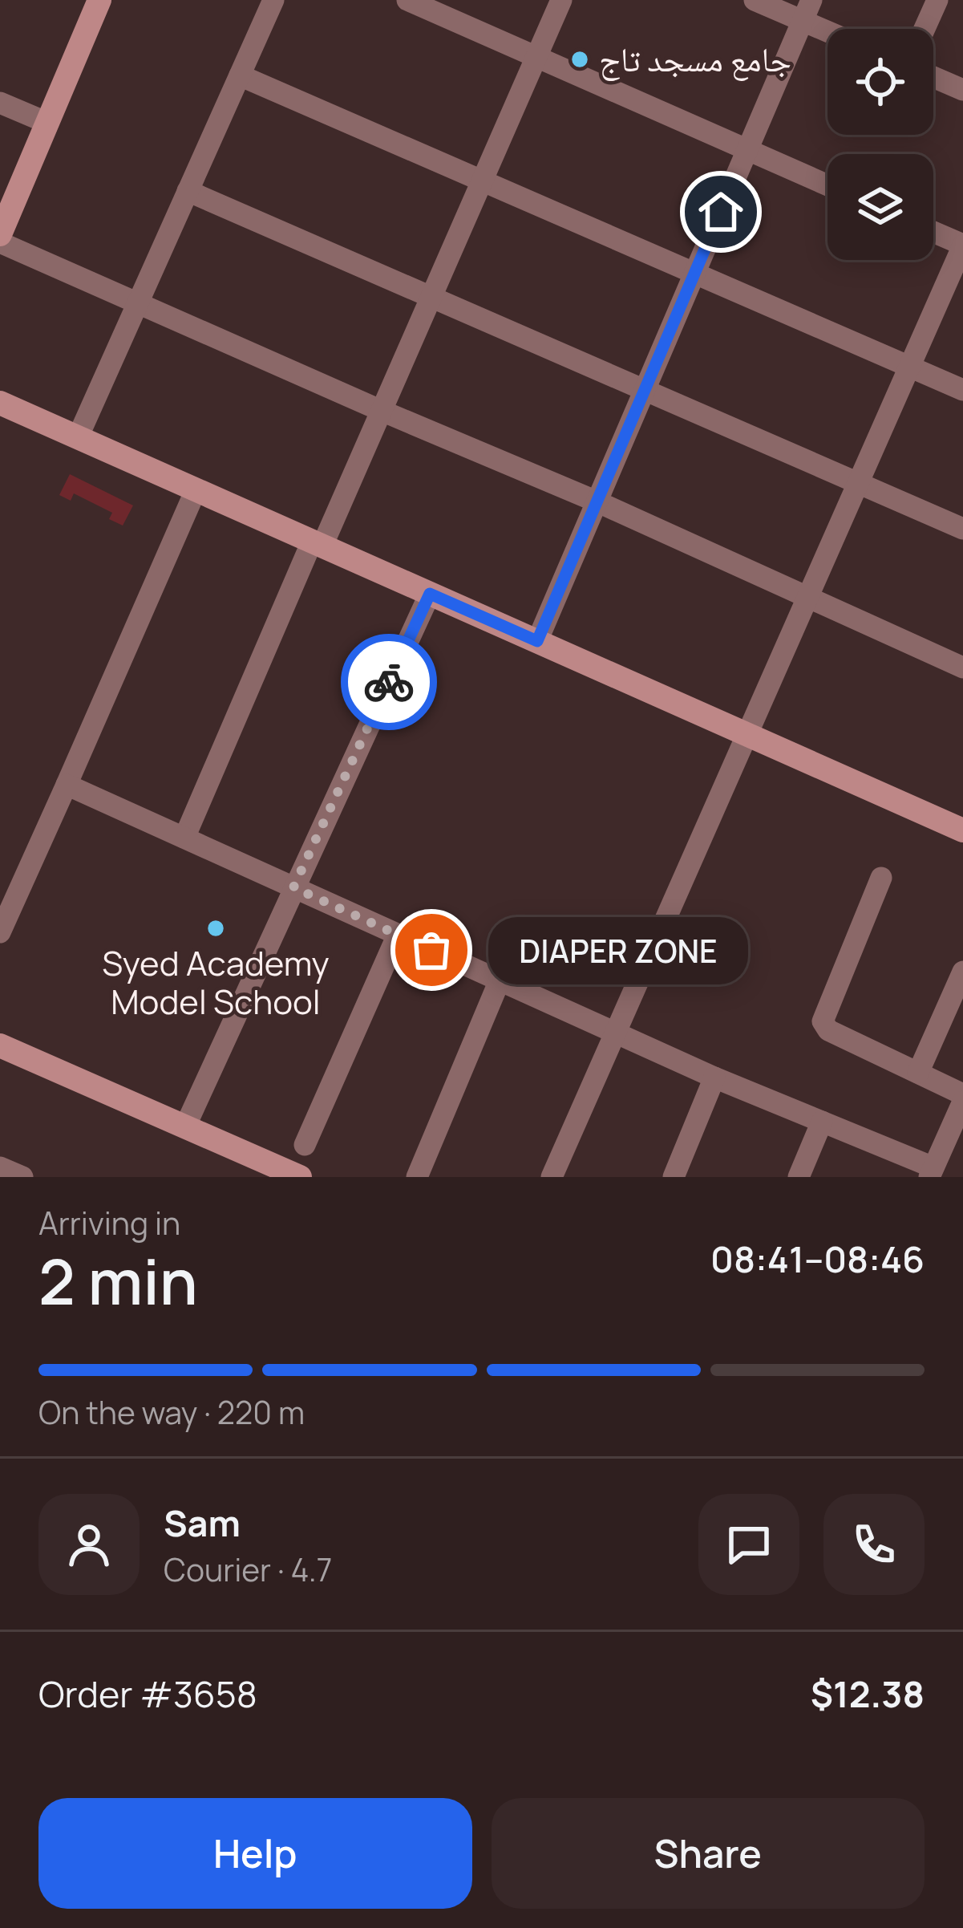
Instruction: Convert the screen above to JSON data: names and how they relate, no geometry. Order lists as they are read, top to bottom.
{
  "places": ["جامع مسجد تاج", "Syed Academy Model School", "DIAPER ZONE"],
  "page": {
    "bubble": "DIAPER ZONE",
    "heading": ["2 min", "Arriving in", "08:41–08:46"],
    "panel": [
      "Sam",
      "Courier · 4.7",
      "Order #3658",
      "$12.38"
    ],
    "bar": "On the way · 220 m",
    "buttons": ["Help", "Share"]
  }
}
